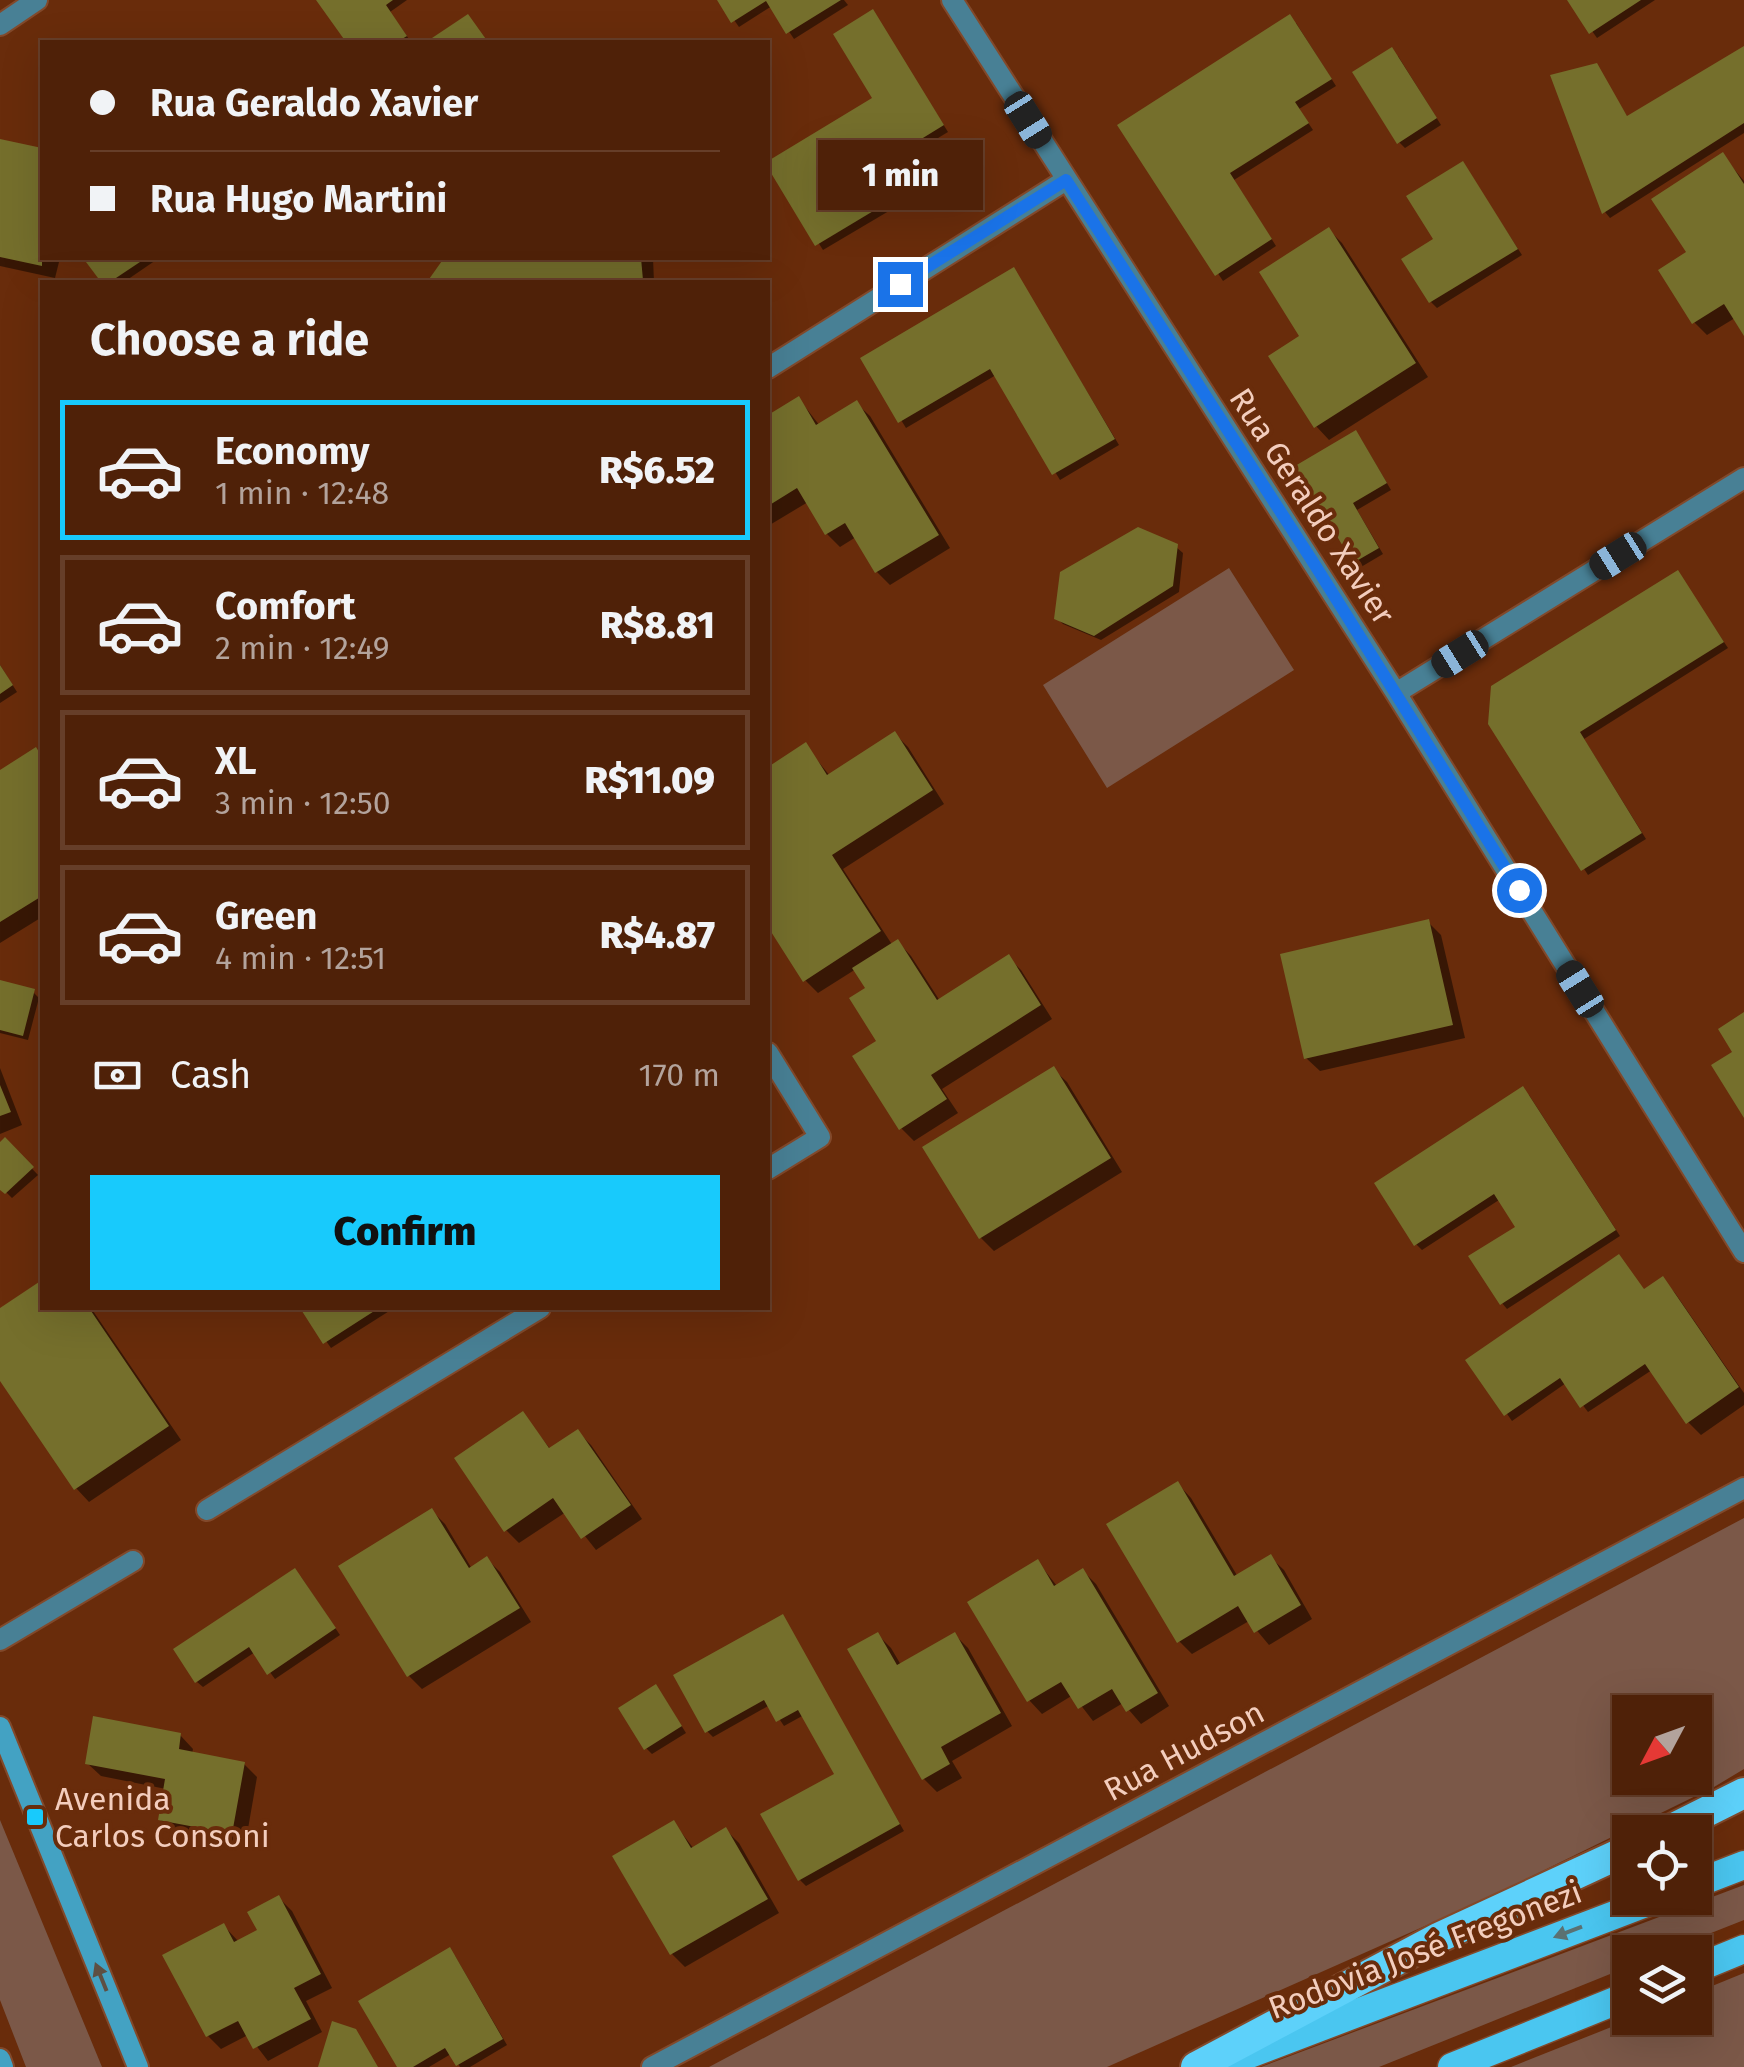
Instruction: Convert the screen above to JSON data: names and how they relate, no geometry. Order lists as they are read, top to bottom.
{
  "streets": {
    "highway": ["Rodovia José Fregonezi"],
    "street": ["Rua Geraldo Xavier", "Rua Hudson"]
  },
  "places": {
    "transit": ["Avenida Carlos Consoni"]
  },
  "north": "bottom left",
  "page": {
    "banner": ["Rua Geraldo Xavier", "Rua Hugo Martini"],
    "bubble": "1 min",
    "heading": "Choose a ride",
    "list": [
      {
        "name": "Economy",
        "note": "1 min · 12:48",
        "value": "R$6.52"
      },
      {
        "name": "Comfort",
        "note": "2 min · 12:49",
        "value": "R$8.81"
      },
      {
        "name": "XL",
        "note": "3 min · 12:50",
        "value": "R$11.09"
      },
      {
        "name": "Green",
        "note": "4 min · 12:51",
        "value": "R$4.87"
      }
    ],
    "pay": ["Cash", "170 m"],
    "buttons": "Confirm"
  }
}
